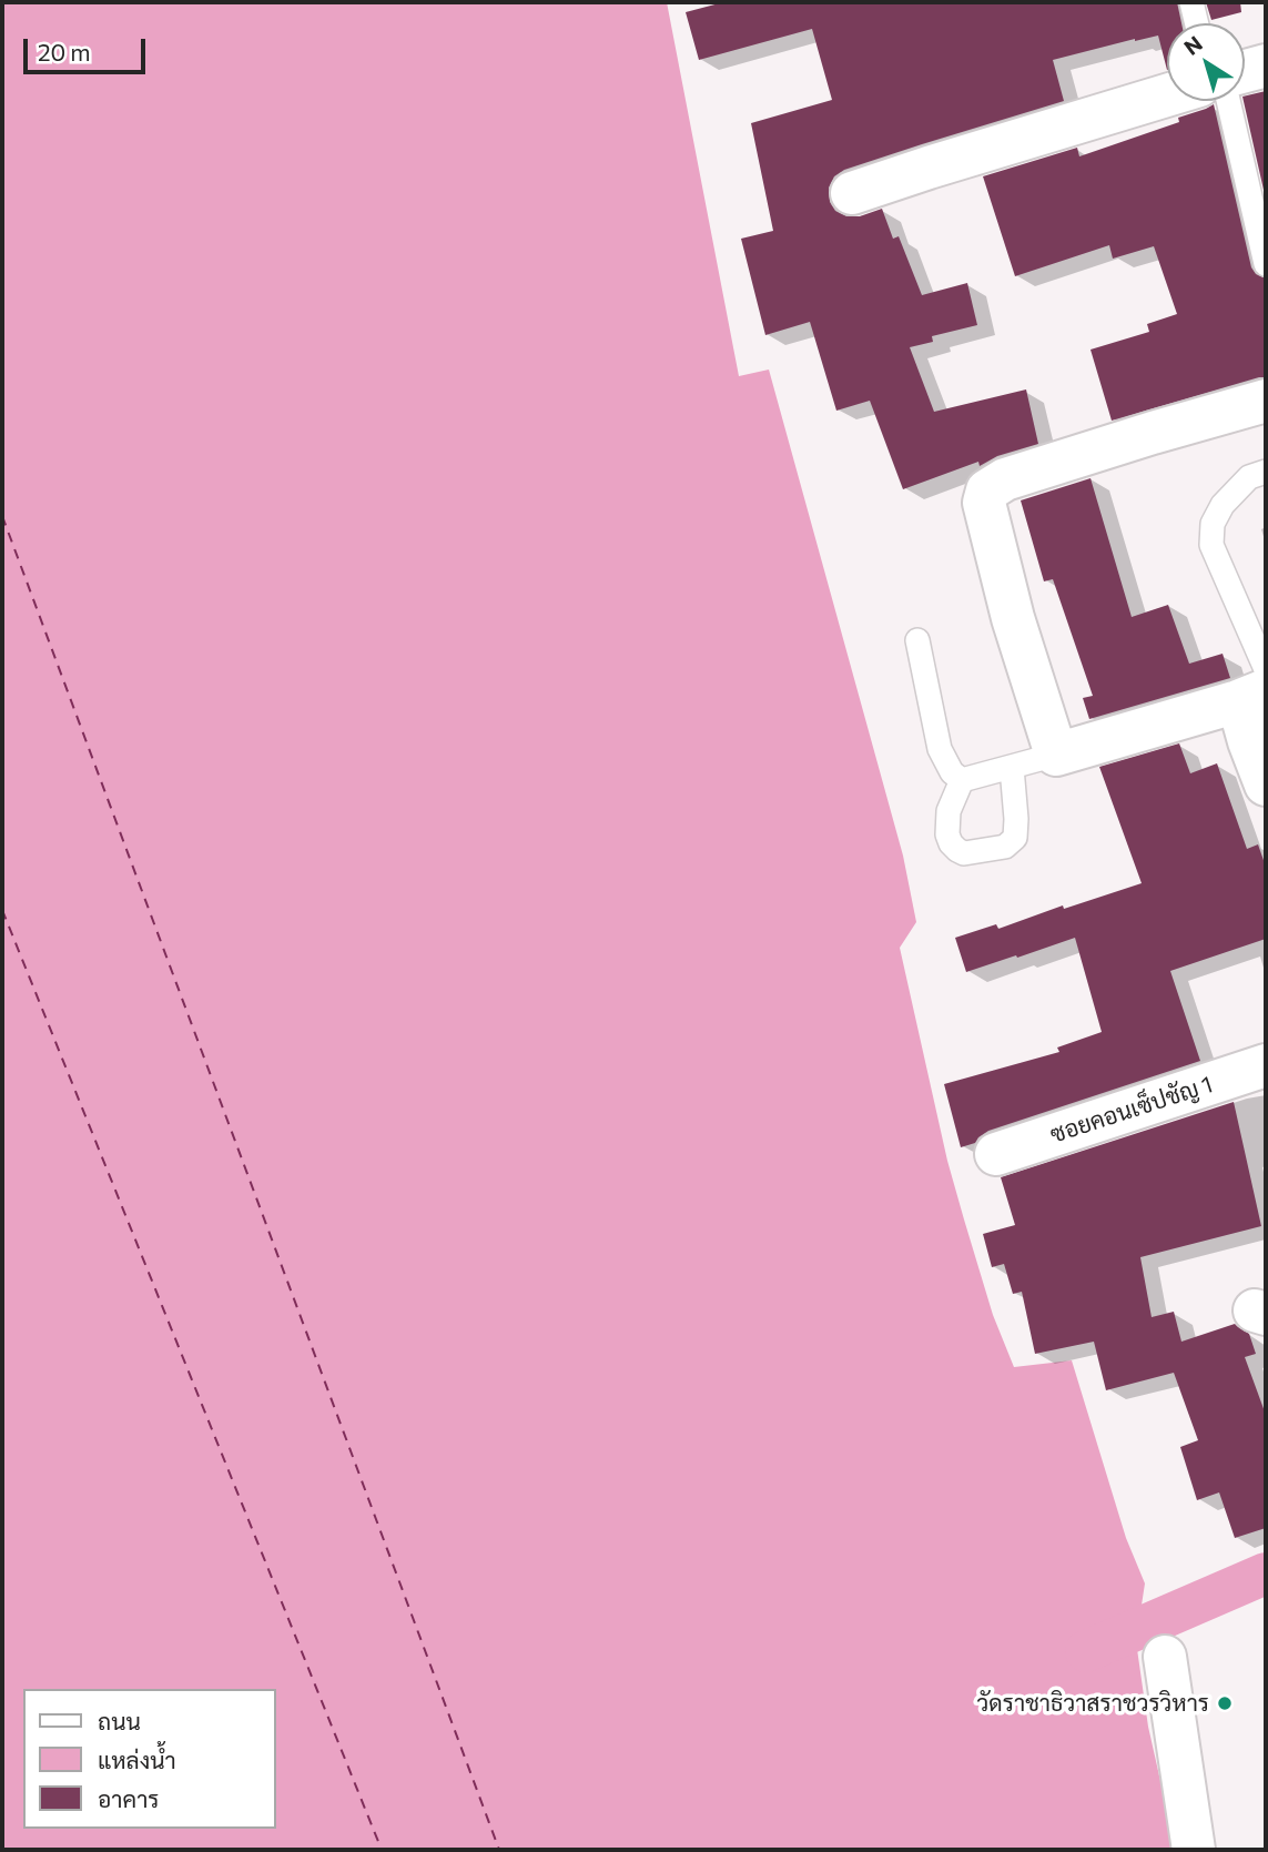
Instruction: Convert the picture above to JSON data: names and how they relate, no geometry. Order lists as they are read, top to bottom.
{
  "streets": {
    "street": ["ซอยคอนเซ็ปชัญ 1"]
  },
  "places": ["วัดราชาธิวาสราชวรวิหาร"],
  "legend": ["ถนน", "แหล่งน้ำ", "อาคาร"],
  "scale_bar": "20 m",
  "north": "top left"
}
